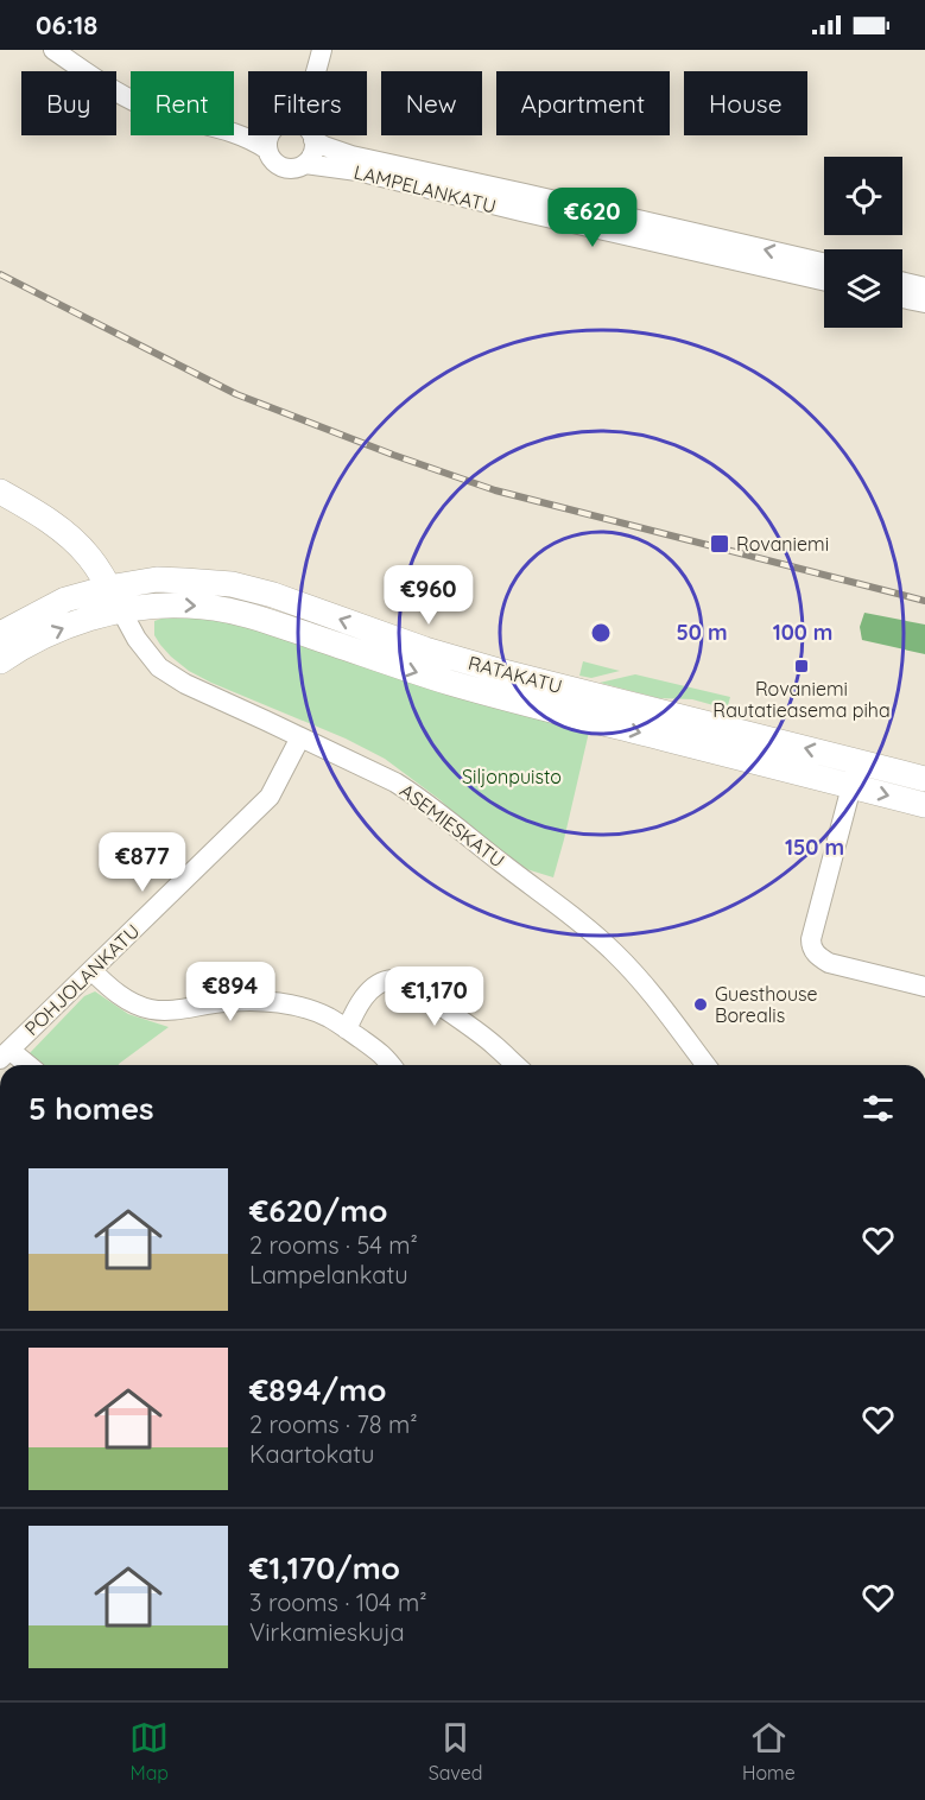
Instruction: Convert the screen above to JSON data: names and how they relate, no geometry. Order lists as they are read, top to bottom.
{
  "streets": {
    "main road": ["RATAKATU"],
    "street": ["LAMPELANKATU", "ASEMIESKATU", "POHJOLANKATU"]
  },
  "crossings": [
    ["RATAKATU", "ASEMIESKATU"],
    ["ASEMIESKATU", "POHJOLANKATU"]
  ],
  "parks": ["Siljonpuisto"],
  "places": {
    "transit": ["Rovaniemi", "Rovaniemi Rautatieasema piha"],
    "other": ["Guesthouse Borealis"]
  },
  "page": {
    "status": "06:18",
    "chip": [
      "Buy",
      "Rent",
      "Filters",
      "New",
      "Apartment",
      "House"
    ],
    "price": [
      "€620",
      "€960",
      "€877",
      "€894",
      "€1,170"
    ],
    "heading": "5 homes",
    "list": [
      {
        "name": "€620/mo",
        "note": "2 rooms · 54 m² · Lampelankatu"
      },
      {
        "name": "€894/mo",
        "note": "2 rooms · 78 m² · Kaartokatu"
      },
      {
        "name": "€1,170/mo",
        "note": "3 rooms · 104 m² · Virkamieskuja"
      }
    ],
    "tabs": ["Map", "Saved", "Home"]
  },
  "rings": ["50 m", "100 m", "150 m"]
}
